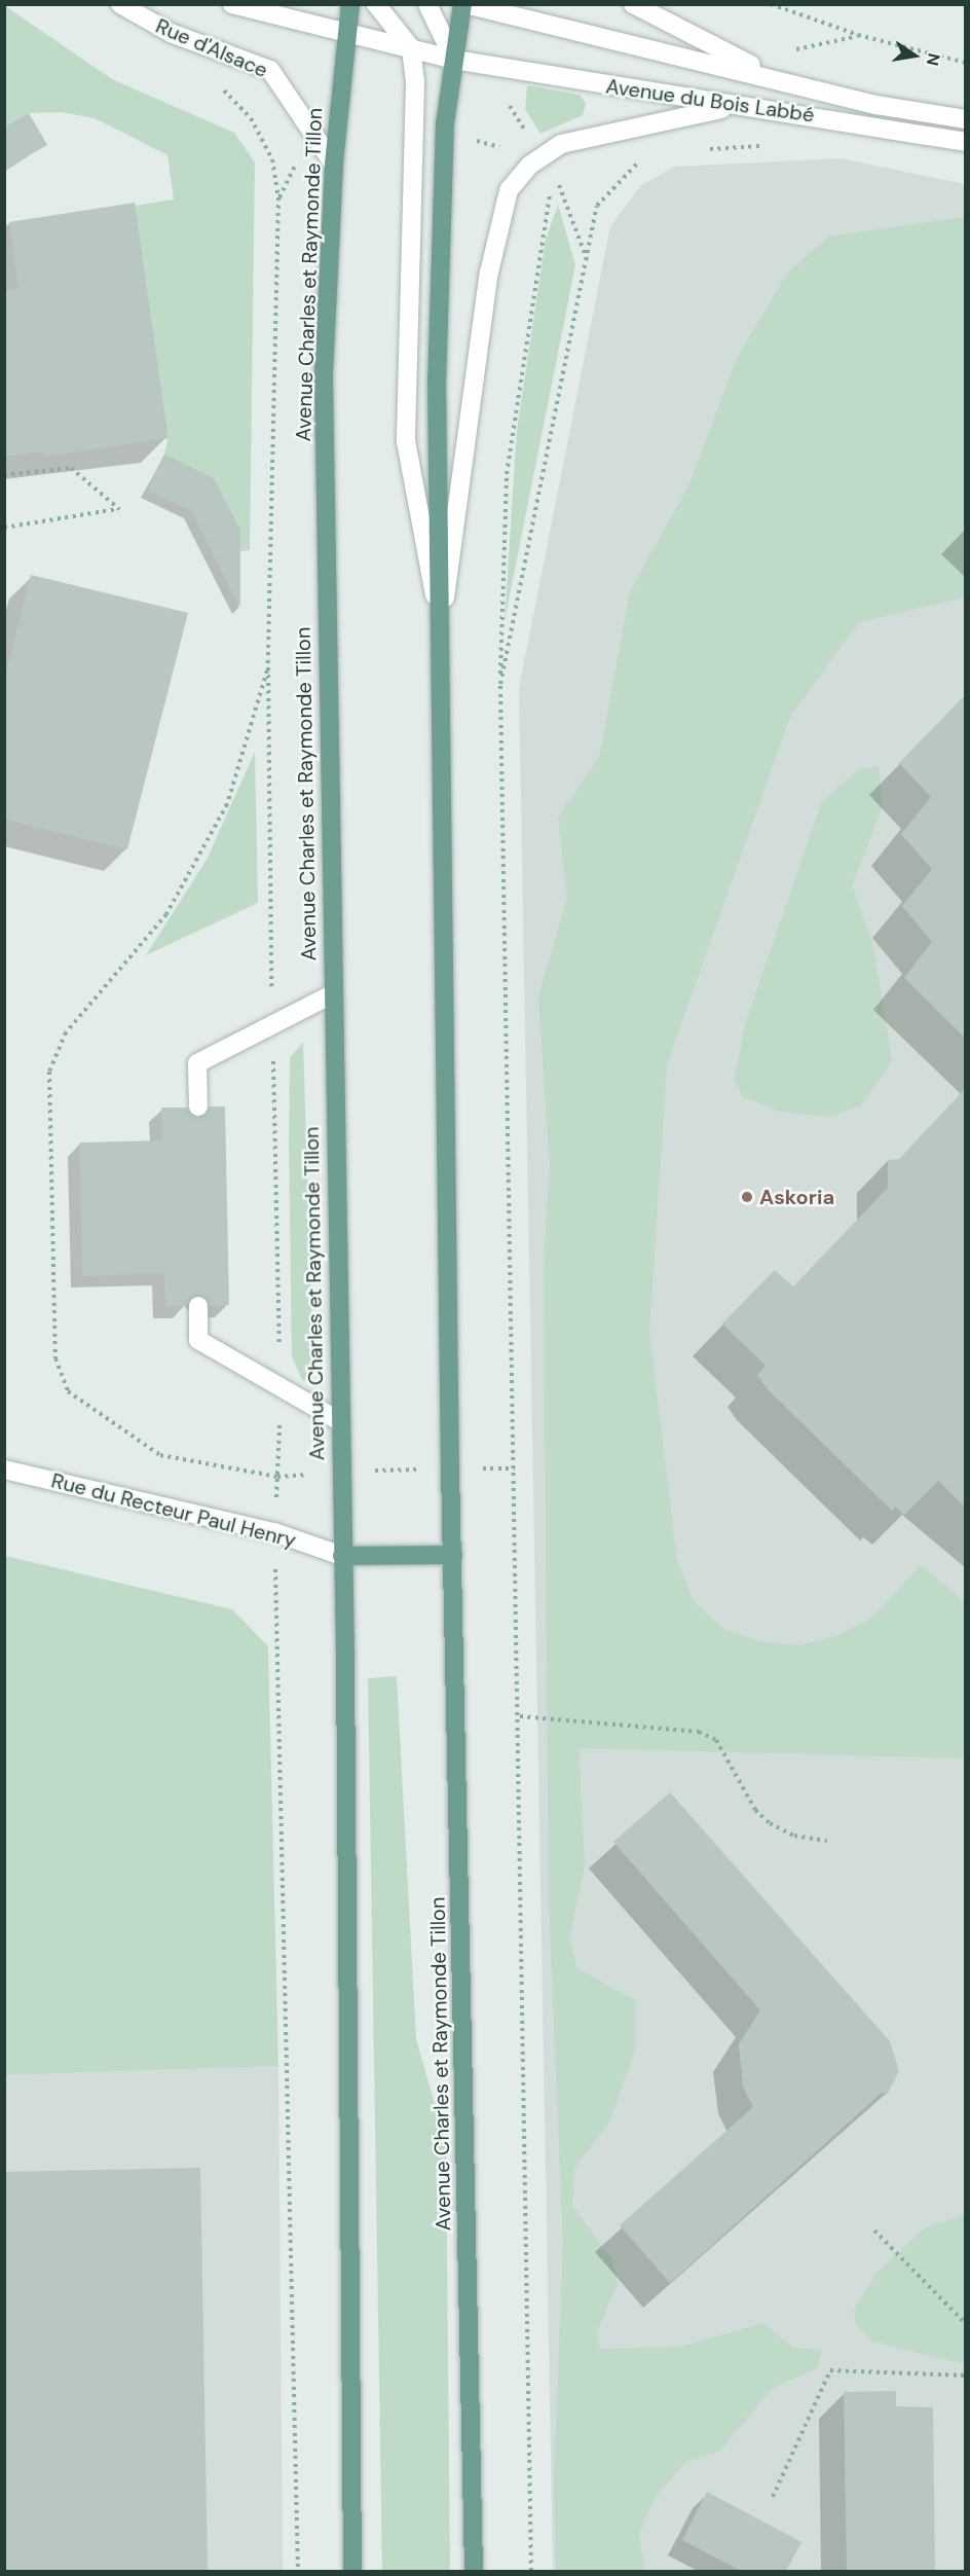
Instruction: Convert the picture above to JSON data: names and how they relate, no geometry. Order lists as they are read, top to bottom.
{
  "streets": {
    "main road": ["Avenue Charles et Raymonde Tillon"],
    "street": ["Rue d'Alsace", "Avenue du Bois Labbé", "Rue du Recteur Paul Henry"]
  },
  "crossings": [
    ["Rue d'Alsace", "Avenue Charles et Raymonde Tillon"],
    ["Avenue du Bois Labbé", "Avenue Charles et Raymonde Tillon"],
    ["Avenue Charles et Raymonde Tillon", "Rue du Recteur Paul Henry"]
  ],
  "places": ["Askoria"],
  "north": "right"
}
